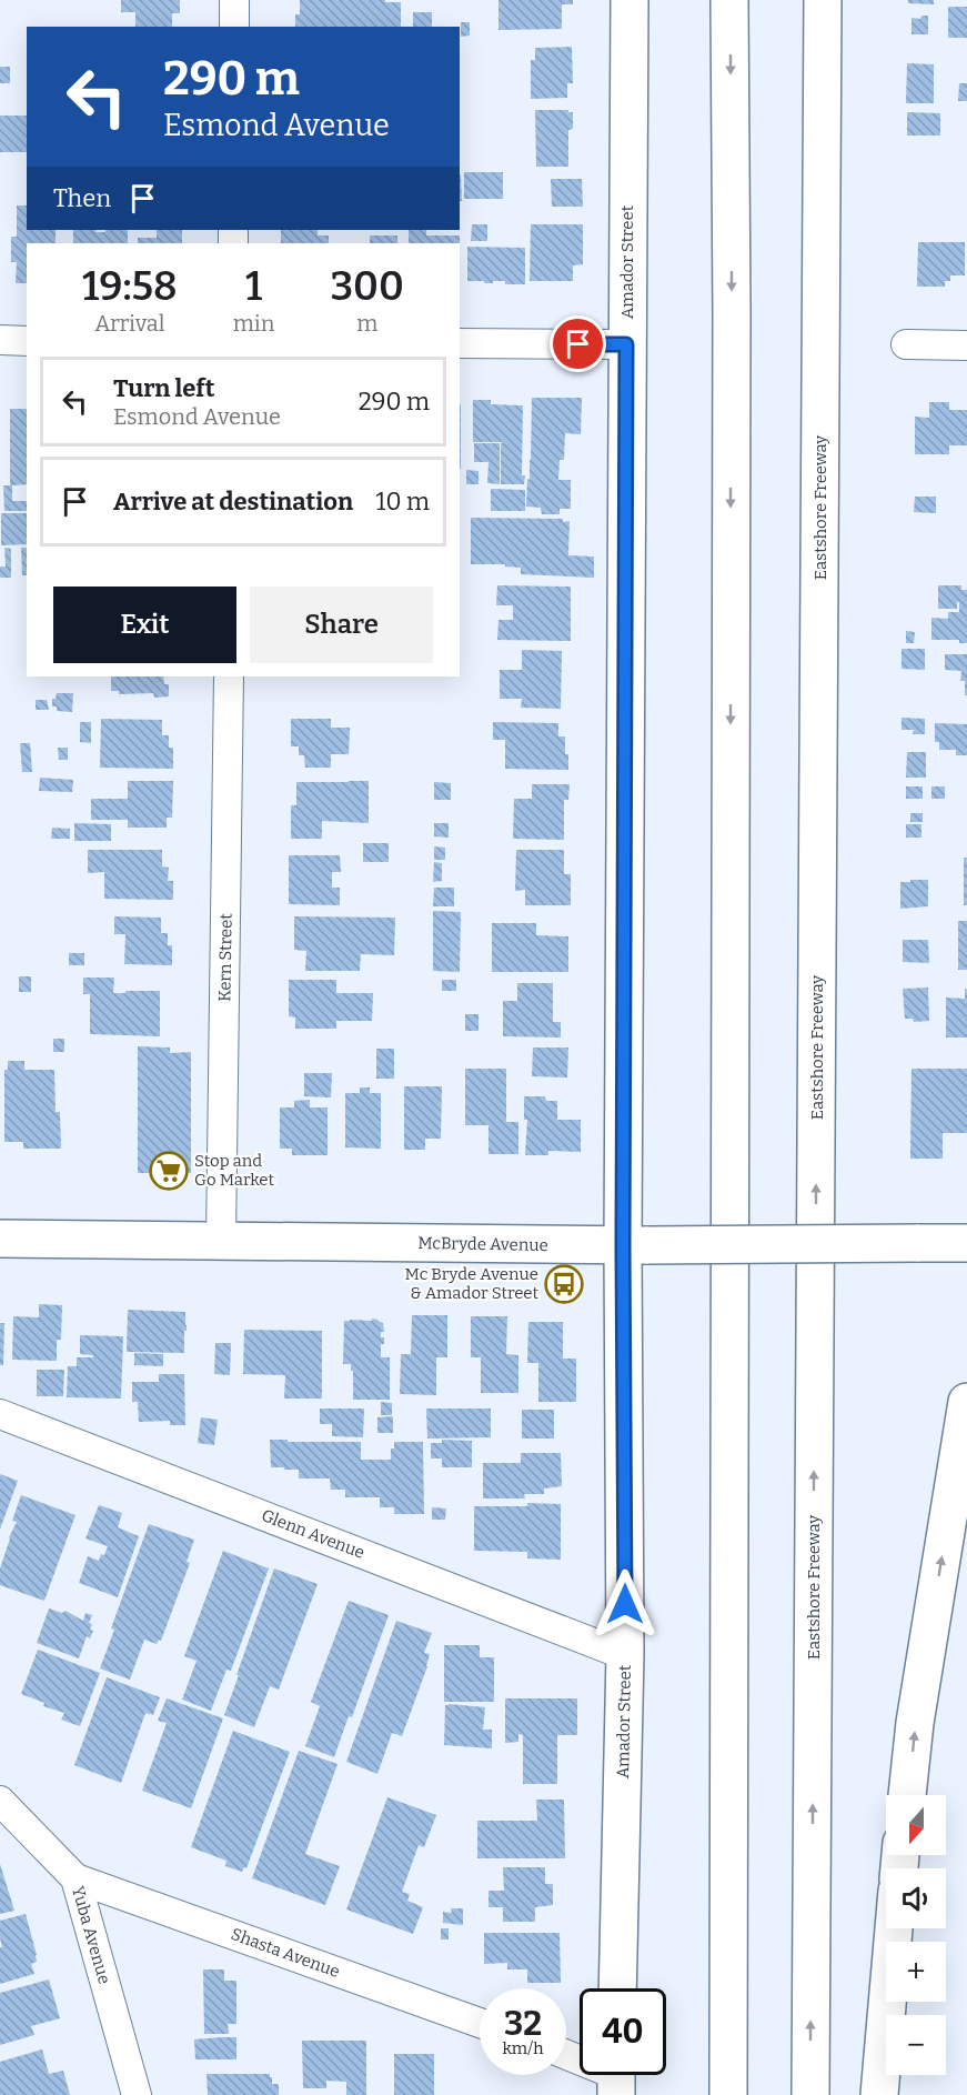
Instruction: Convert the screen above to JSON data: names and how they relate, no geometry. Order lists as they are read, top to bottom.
{
  "streets": {
    "main road": ["Amador Street", "Eastshore Freeway", "McBryde Avenue"],
    "street": [
      "Kern Street",
      "Glenn Avenue",
      "Yuba Avenue",
      "Shasta Avenue"
    ]
  },
  "crossings": [
    ["Amador Street", "McBryde Avenue"],
    ["Amador Street", "Glenn Avenue"],
    ["Kern Street", "McBryde Avenue"],
    ["Yuba Avenue", "Shasta Avenue"]
  ],
  "places": {
    "supermarket": ["Stop and Go Market"],
    "bus stop": ["Mc Bryde Avenue & Amador Street"]
  },
  "north": "bottom",
  "page": {
    "turn": ["290 m", "Esmond Avenue"],
    "then": "Then",
    "eta": [
      "19:58",
      "Arrival",
      "1",
      "min",
      "300",
      "m"
    ],
    "list": [
      {
        "name": "Turn left",
        "note": "Esmond Avenue",
        "value": "290 m"
      },
      {
        "name": "Arrive at destination",
        "value": "10 m"
      }
    ],
    "buttons": ["Exit", "Share"],
    "map_buttons": ["+", "−"],
    "speed": "32 km/h",
    "limit": "40"
  }
}
